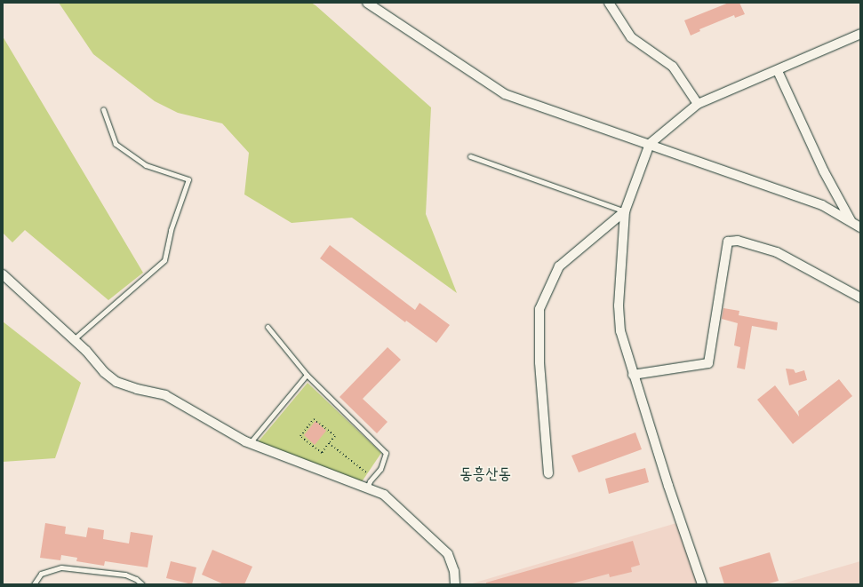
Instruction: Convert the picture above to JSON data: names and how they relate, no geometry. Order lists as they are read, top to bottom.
{
  "districts": ["동흥산동"]
}
